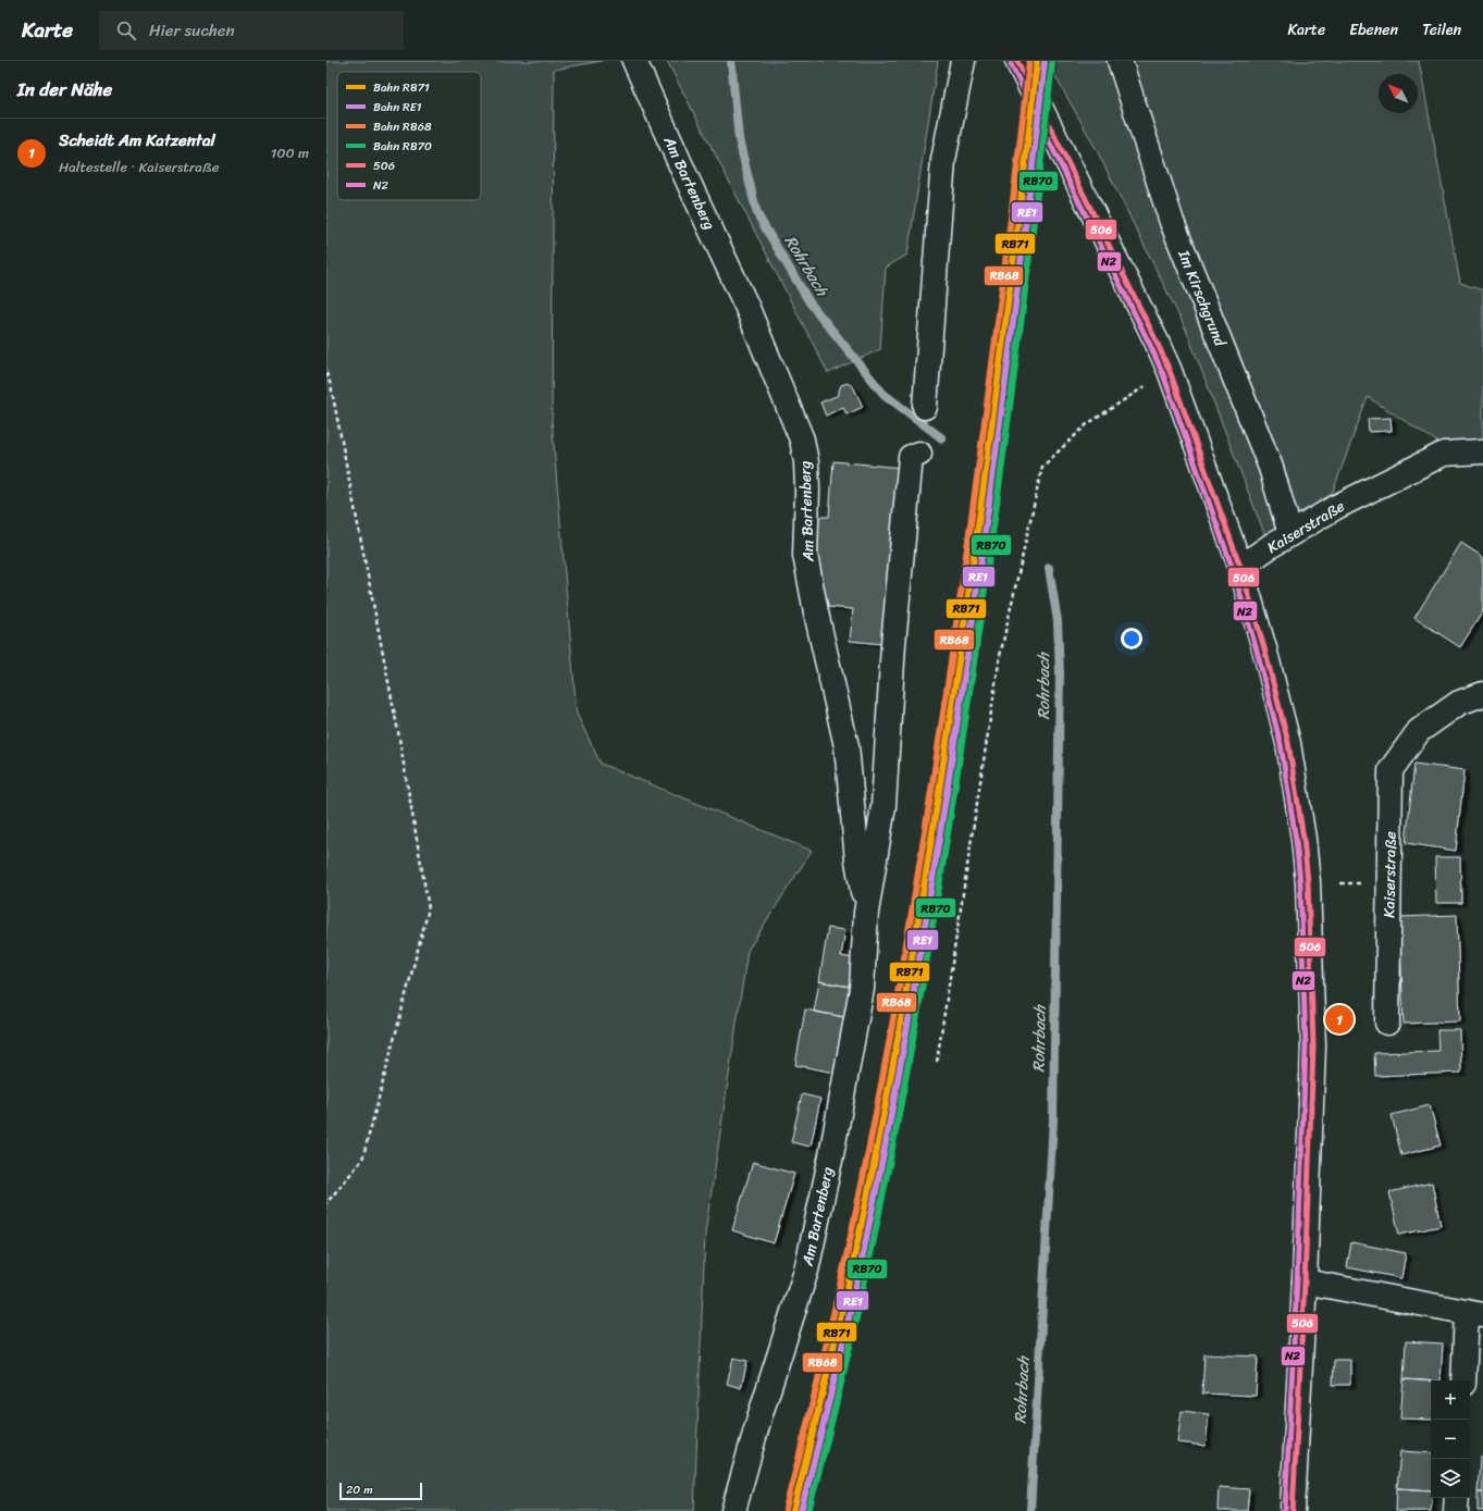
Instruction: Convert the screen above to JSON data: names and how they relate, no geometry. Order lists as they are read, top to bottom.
{
  "streets": {
    "main road": ["Am Bartenberg", "Im Kirschgrund", "Kaiserstraße"]
  },
  "crossings": [
    ["Im Kirschgrund", "Kaiserstraße"]
  ],
  "water": ["Rohrbach"],
  "lines": [
    "rail line RB71",
    "rail line RB68",
    "transit line 506",
    "rail line RE1",
    "rail line RB70",
    "transit line N2"
  ],
  "legend": [
    "Bahn RB71",
    "Bahn RE1",
    "Bahn RB68",
    "Bahn RB70",
    "506",
    "N2"
  ],
  "scale_bar": "20 m",
  "north": "top left",
  "page": {
    "header": "Karte",
    "search": "Hier suchen",
    "nav": ["Karte", "Ebenen", "Teilen"],
    "heading": "In der Nähe",
    "list": [
      {
        "mark": "1",
        "name": "Scheidt Am Katzental",
        "note": "Haltestelle · Kaiserstraße",
        "value": "100 m"
      }
    ],
    "pins": "1",
    "map_buttons": ["+", "−"],
    "scale": "20 m"
  }
}
